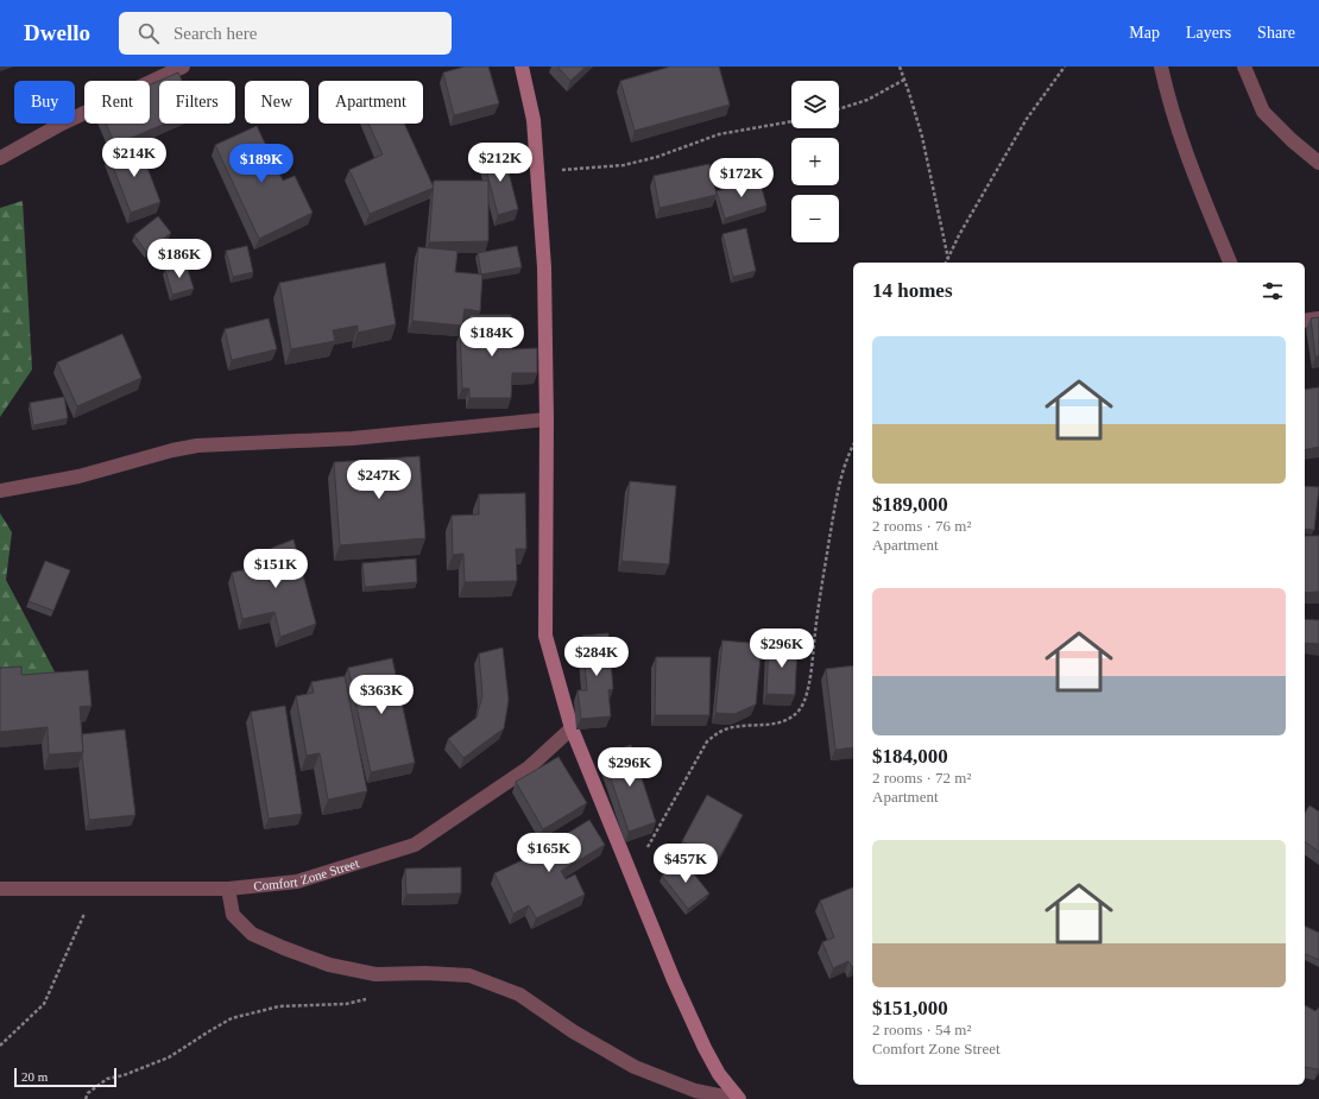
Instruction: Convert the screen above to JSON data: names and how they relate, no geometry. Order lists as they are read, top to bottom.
{
  "streets": {
    "street": ["Comfort Zone Street"]
  },
  "scale_bar": "20 m",
  "page": {
    "header": "Dwello",
    "search": "Search here",
    "nav": ["Map", "Layers", "Share"],
    "map_buttons": ["+", "−"],
    "chip": [
      "Buy",
      "Rent",
      "Filters",
      "New",
      "Apartment"
    ],
    "price": [
      "$214K",
      "$212K",
      "$189K",
      "$172K",
      "$186K",
      "$184K",
      "$247K",
      "$151K",
      "$296K",
      "$284K",
      "$363K",
      "$296K",
      "$165K",
      "$457K"
    ],
    "heading": "14 homes",
    "list": [
      {
        "name": "$189,000",
        "note": "2 rooms · 76 m² · Apartment"
      },
      {
        "name": "$184,000",
        "note": "2 rooms · 72 m² · Apartment"
      },
      {
        "name": "$151,000",
        "note": "2 rooms · 54 m² · Comfort Zone Street"
      }
    ],
    "scale": "20 m"
  }
}
